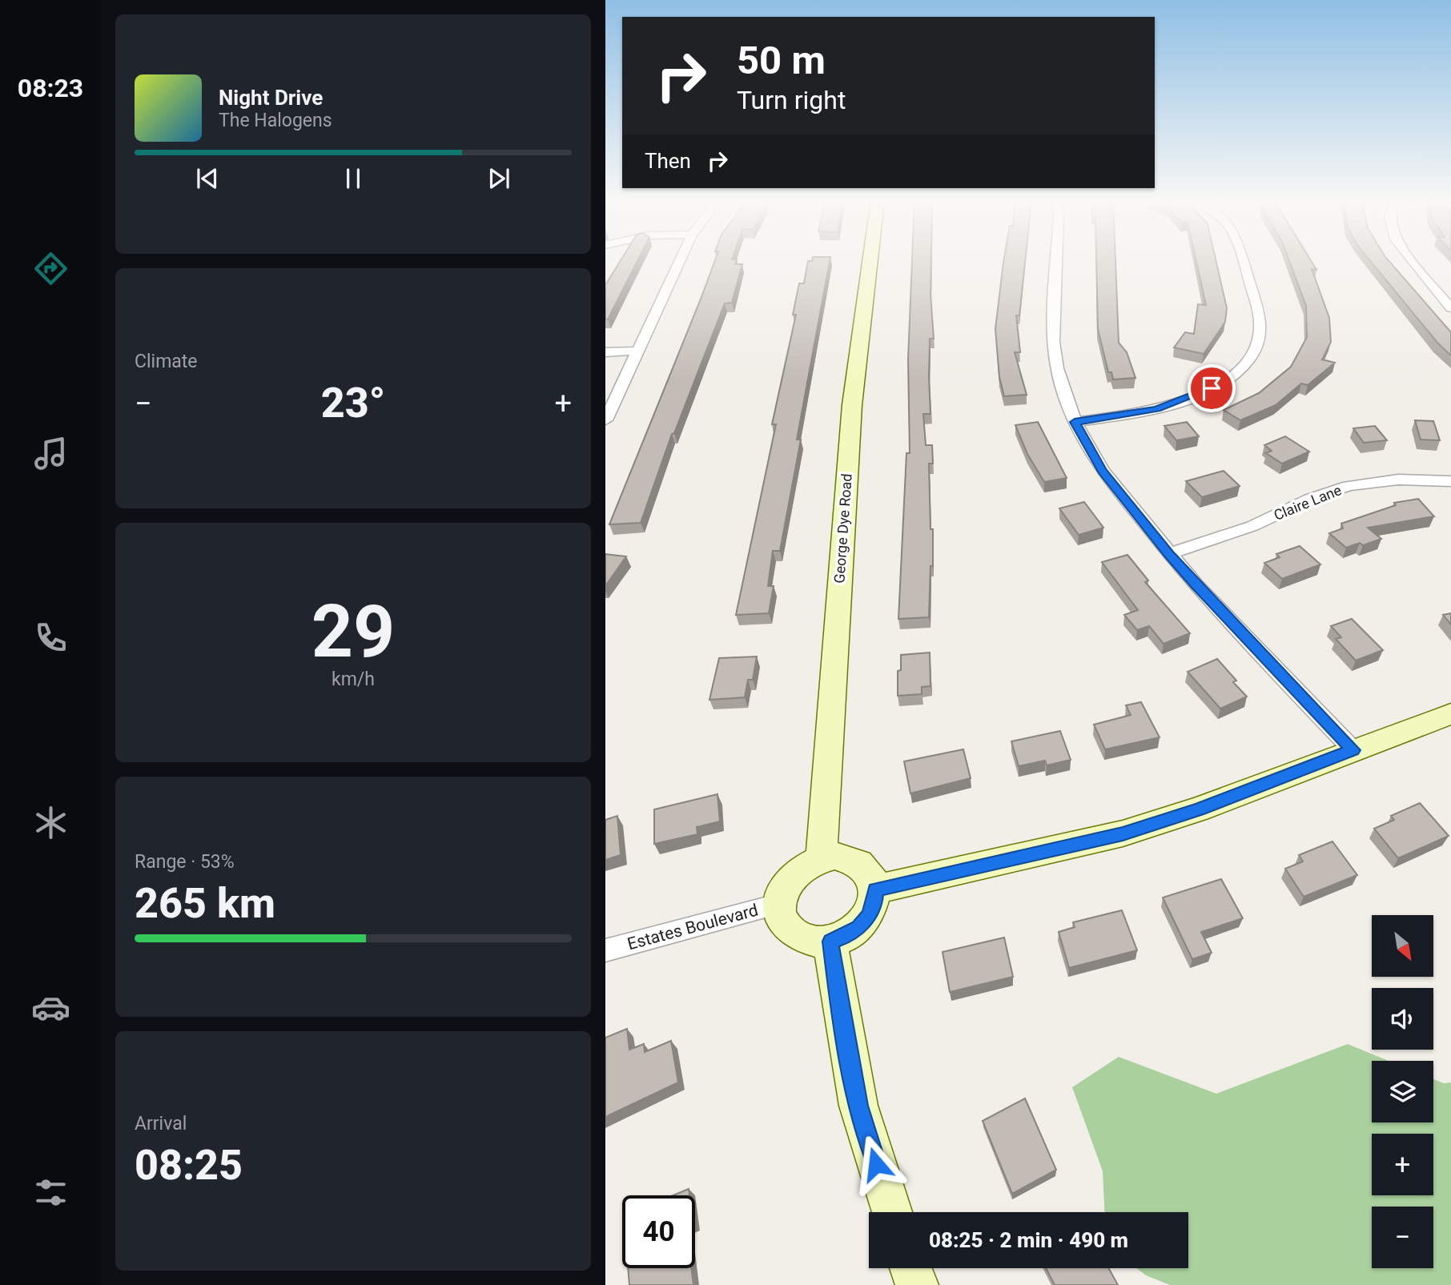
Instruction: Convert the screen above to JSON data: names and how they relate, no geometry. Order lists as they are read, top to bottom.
{
  "streets": {
    "street": ["Claire Lane", "George Dye Road", "Estates Boulevard"]
  },
  "crossings": [
    ["George Dye Road", "Estates Boulevard"]
  ],
  "north": "bottom right",
  "page": {
    "tabs": "08:23",
    "turn": ["50 m", "Turn right"],
    "song": ["Night Drive", "The Halogens"],
    "then": "Then",
    "tile": [
      "Climate",
      ["29", "km/h"],
      ["Range · 53%", "265 km"],
      ["Arrival", "08:25"]
    ],
    "heat": ["−", "23°", "+"],
    "map_buttons": ["+", "−"],
    "limit": "40",
    "trip": "08:25 · 2 min · 490 m"
  }
}
